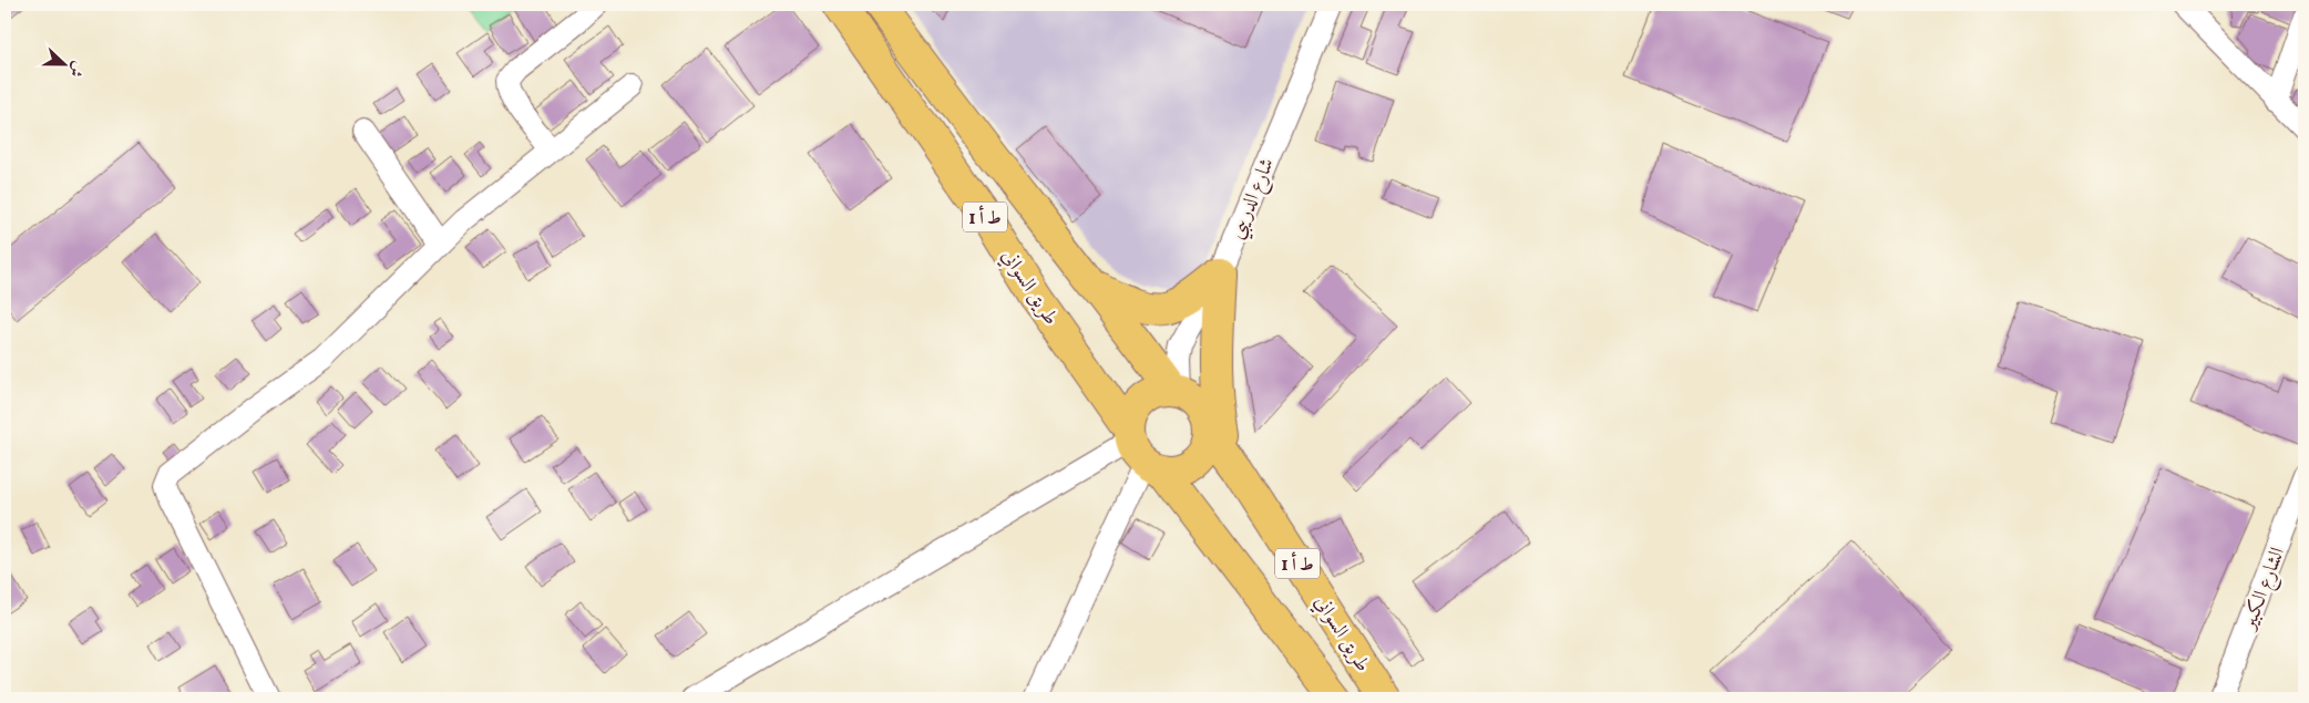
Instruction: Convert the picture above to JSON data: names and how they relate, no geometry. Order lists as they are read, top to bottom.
{
  "streets": {
    "highway": ["ط أ 1", "طريق السواني"],
    "street": ["شارع الدريبي", "الشارع الكبير"]
  },
  "crossings": [
    ["شارع الدريبي", "ط أ 1"],
    ["شارع الدريبي", "طريق السواني"],
    ["ط أ 1", "طريق السواني"]
  ],
  "north": "right"
}
